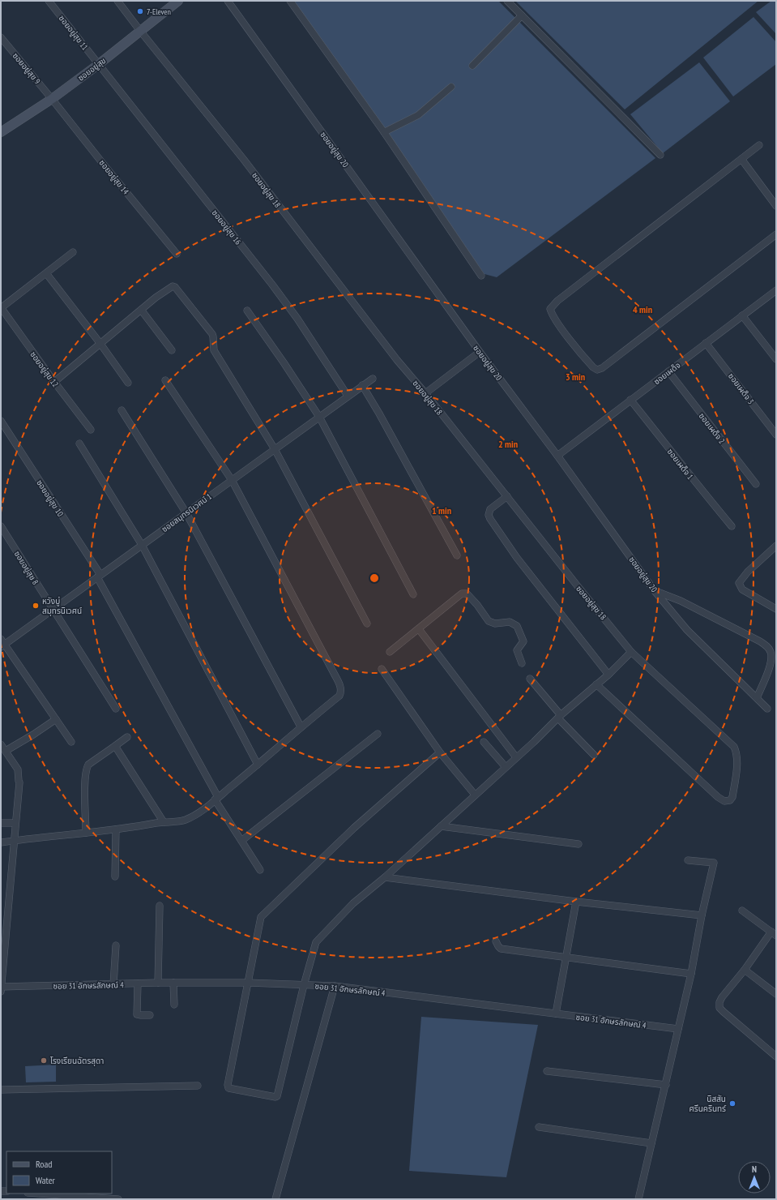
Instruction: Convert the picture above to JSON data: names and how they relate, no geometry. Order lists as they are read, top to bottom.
{
  "streets": {
    "street": [
      "ซอยอยู่สุข 11",
      "ซอยอยู่สุข 9",
      "ซอยอยู่สุข",
      "ซอยอยู่สุข 20",
      "ซอยอยู่สุข 14",
      "ซอยอยู่สุข 18",
      "ซอยอยู่สุข 16",
      "ซอยอยู่สุข 12",
      "ซอยเผด็จ",
      "ซอยเผด็จ 3",
      "ซอยเผด็จ 2",
      "ซอยเผด็จ 1",
      "ซอยอยู่สุข 10",
      "ซอยสมุทรนิเวศน์ 1",
      "ซอยอยู่สุข 8",
      "ซอย 31 อักษรลักษณ์ 4"
    ]
  },
  "crossings": [
    ["ซอยอยู่สุข 11", "ซอยอยู่สุข"],
    ["ซอยอยู่สุข 11", "ซอยอยู่สุข 16"],
    ["ซอยอยู่สุข 9", "ซอยอยู่สุข"],
    ["ซอยอยู่สุข 9", "ซอยอยู่สุข 14"],
    ["ซอยอยู่สุข", "ซอยอยู่สุข 14"],
    ["ซอยอยู่สุข", "ซอยอยู่สุข 18"],
    ["ซอยอยู่สุข", "ซอยอยู่สุข 16"],
    ["ซอยอยู่สุข 20", "ซอยเผด็จ"],
    ["ซอยอยู่สุข 16", "ซอยสมุทรนิเวศน์ 1"],
    ["ซอยเผด็จ", "ซอยเผด็จ 3"],
    ["ซอยเผด็จ", "ซอยเผด็จ 2"],
    ["ซอยเผด็จ", "ซอยเผด็จ 1"],
    ["ซอยอยู่สุข 10", "ซอยสมุทรนิเวศน์ 1"],
    ["ซอยสมุทรนิเวศน์ 1", "ซอยอยู่สุข 8"]
  ],
  "places": [
    "7-Eleven",
    "หวังบู่ สมุทรนิเวศน์",
    "โรงเรียนฉัตรสุดา",
    "นิสสัน ศรีนครินทร์"
  ],
  "legend": ["Road", "Water"],
  "north": "top",
  "rings": [
    "4 min",
    "3 min",
    "2 min",
    "1 min"
  ]
}
